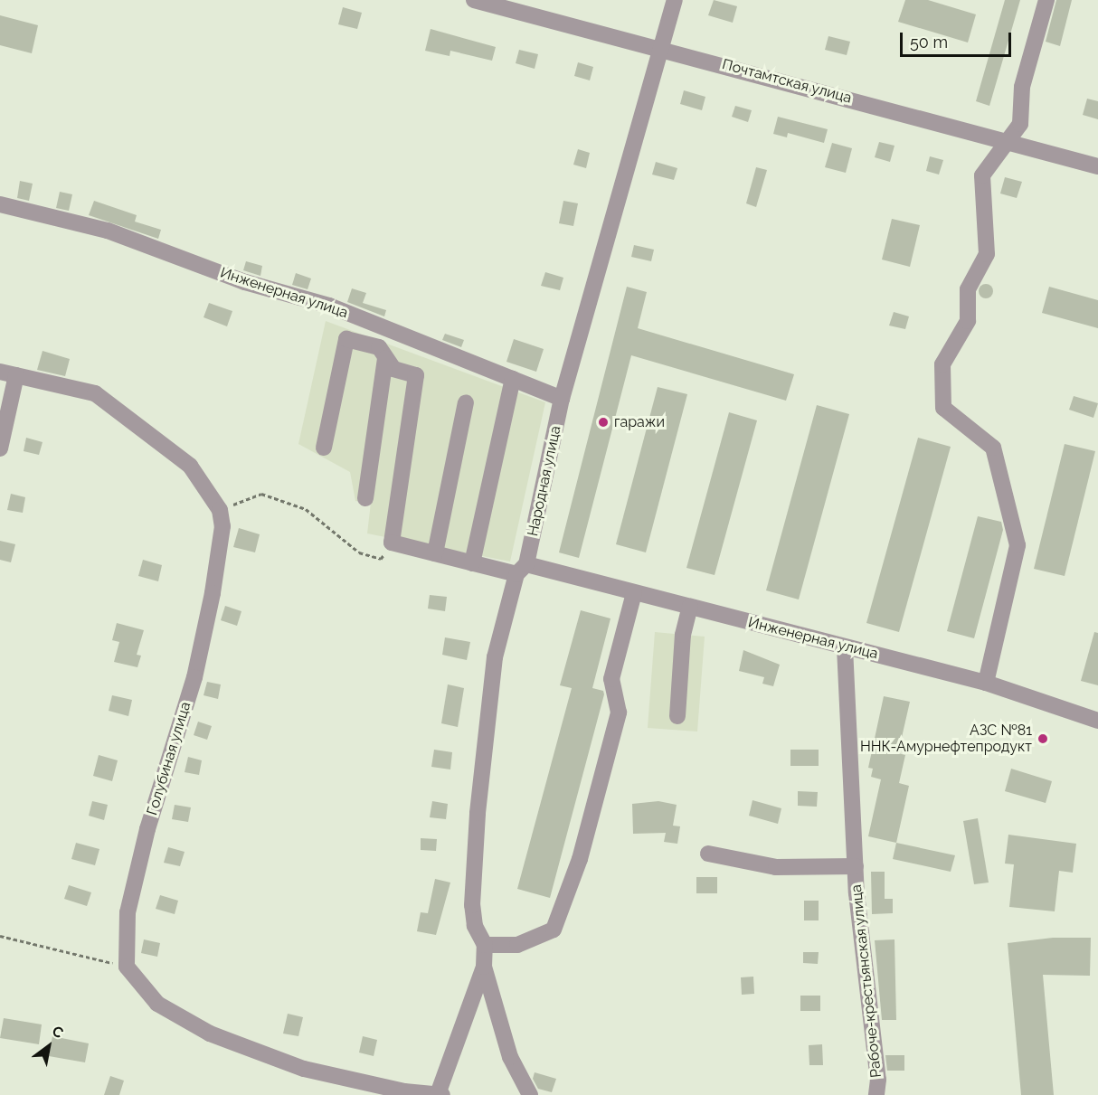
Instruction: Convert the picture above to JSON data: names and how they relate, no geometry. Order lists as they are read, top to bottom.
{
  "streets": {
    "street": [
      "Почтамтская улица",
      "Инженерная улица",
      "Народная улица",
      "Голубиная улица",
      "Рабоче-крестьянская улица"
    ]
  },
  "crossings": [
    ["Почтамтская улица", "Народная улица"],
    ["Инженерная улица", "Народная улица"],
    ["Инженерная улица", "Рабоче-крестьянская улица"]
  ],
  "places": ["гаражи", "АЗС №81 ННК-Амурнефтепродукт"],
  "scale_bar": "50 m",
  "north": "top right"
}
